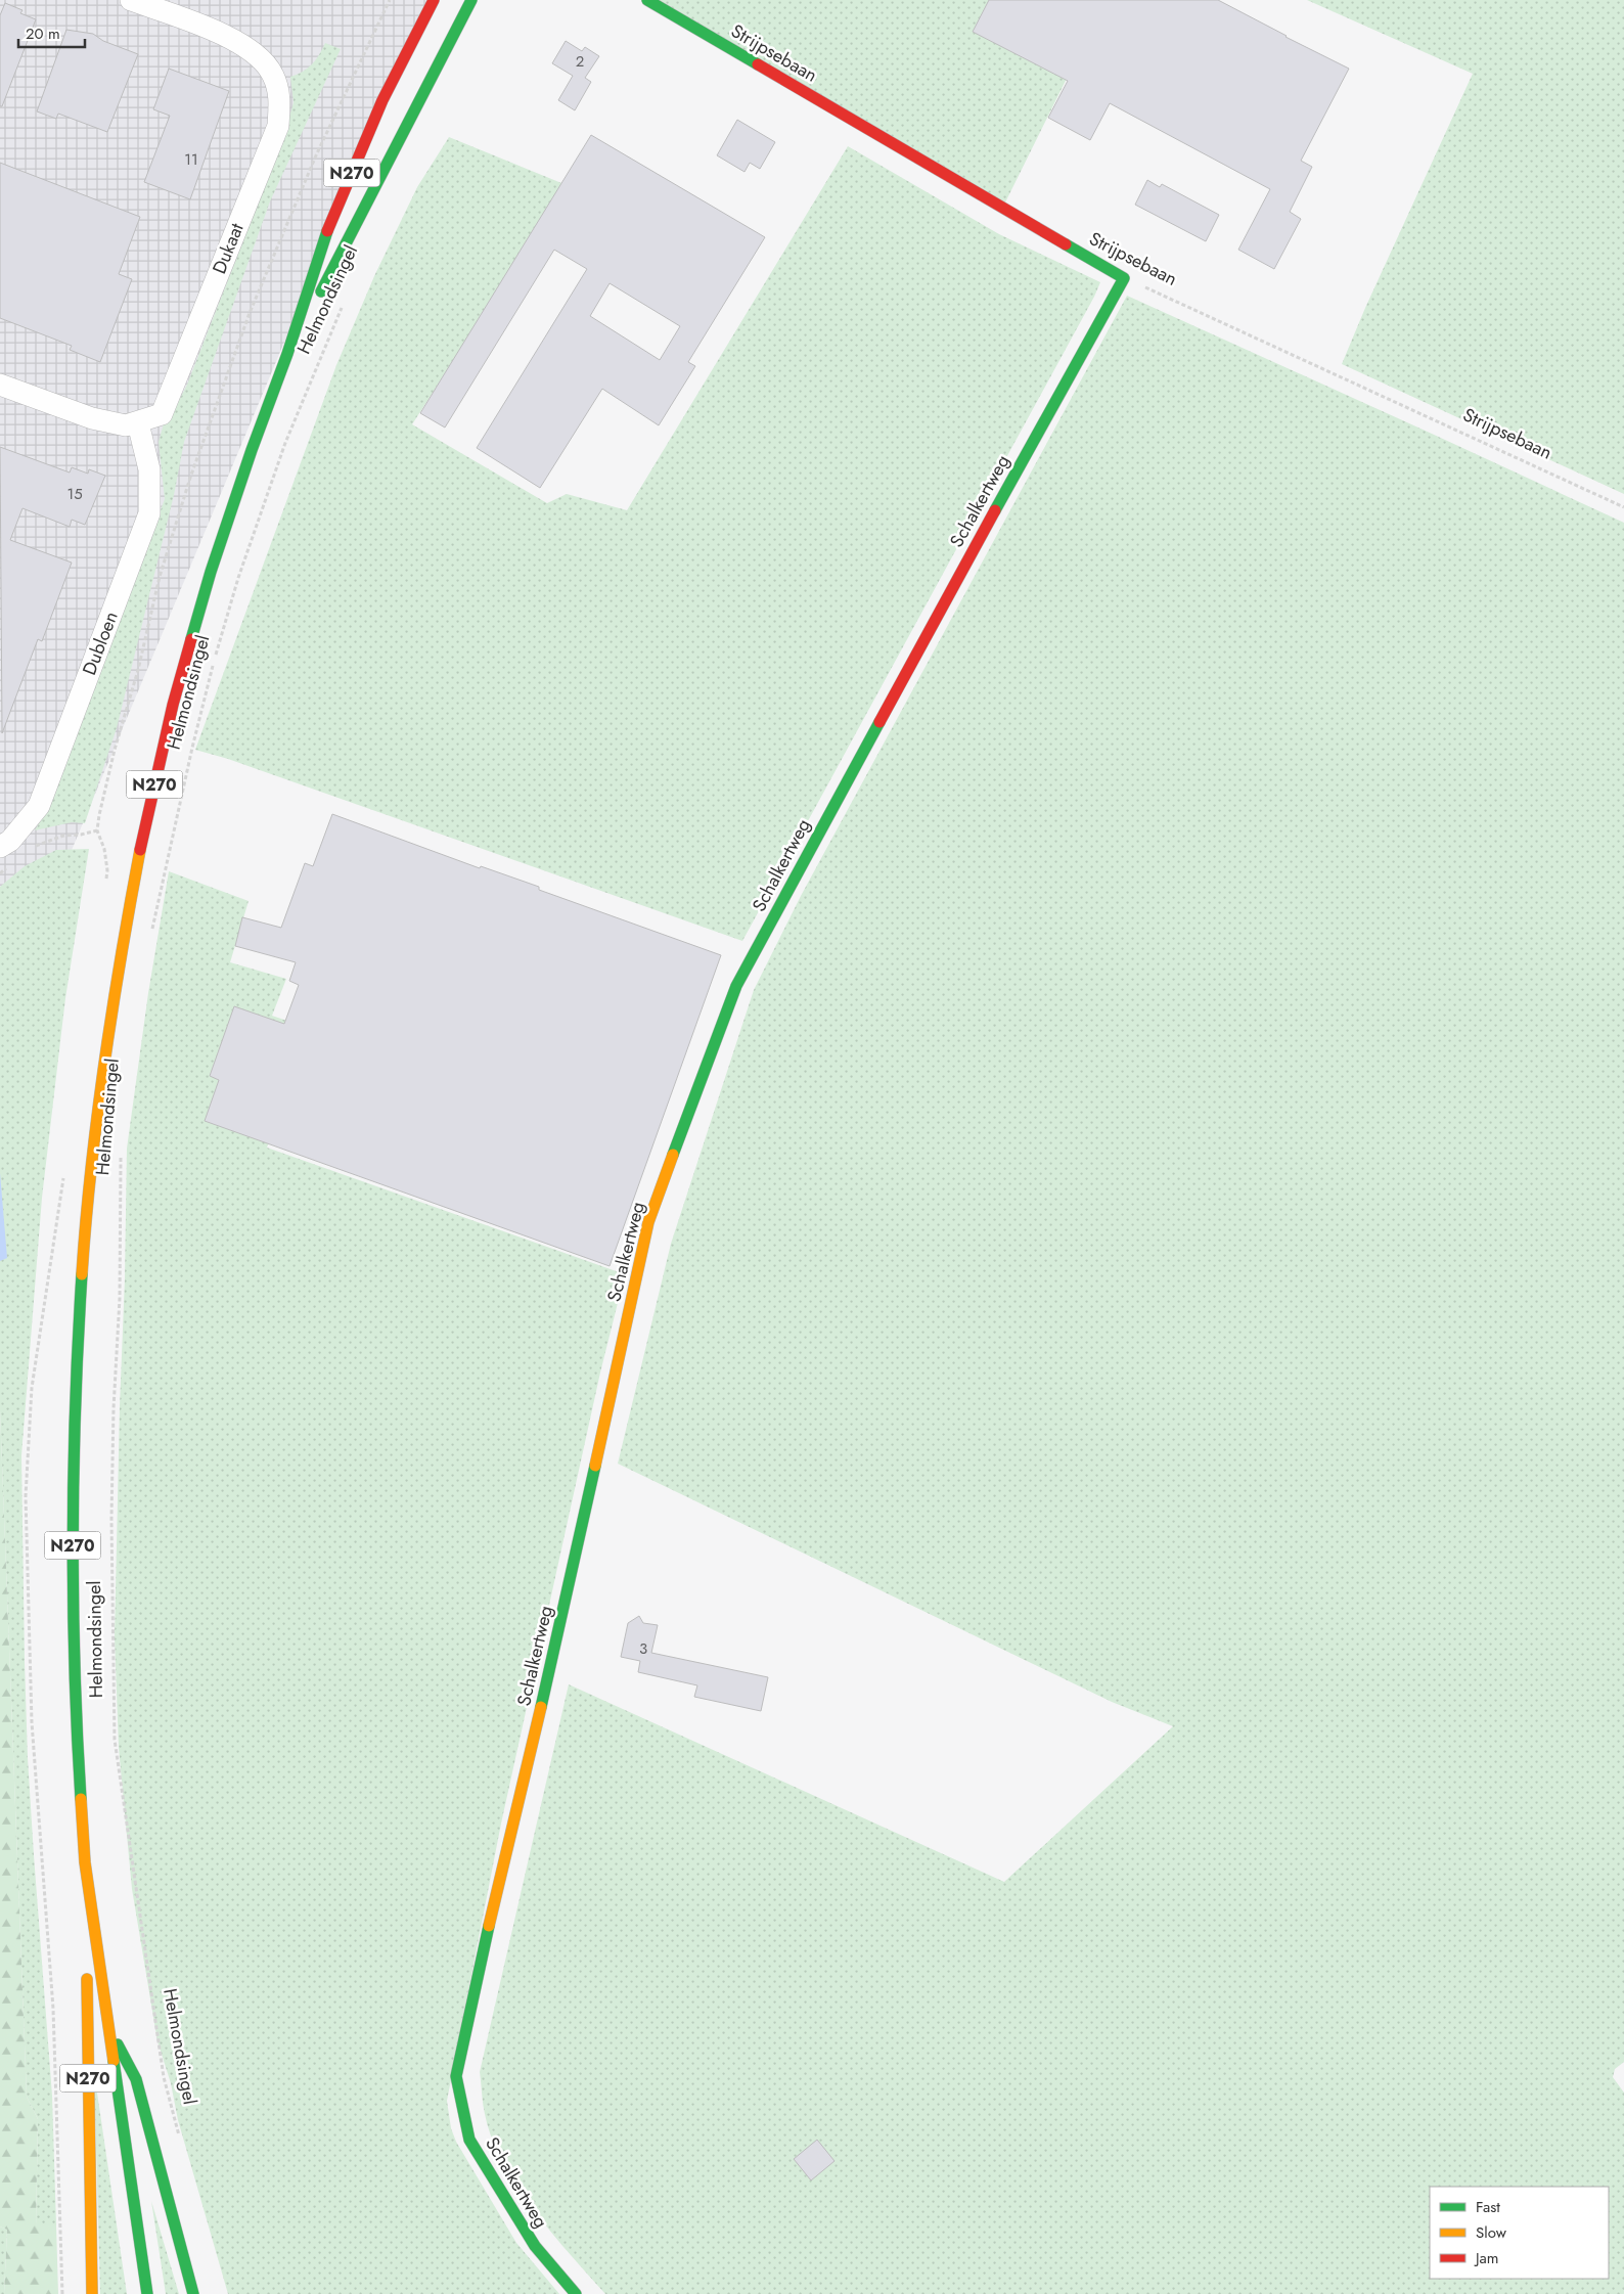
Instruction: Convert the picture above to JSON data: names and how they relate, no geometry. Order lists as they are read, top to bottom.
{
  "streets": {
    "main road": [
      "Strijpsebaan",
      "N270",
      "Helmondsingel",
      "Schalkertweg"
    ],
    "street": ["Dukaat", "Dubloen"]
  },
  "crossings": [
    ["Strijpsebaan", "Schalkertweg"],
    ["N270", "Helmondsingel"],
    ["Dukaat", "Dubloen"]
  ],
  "house_numbers": [
    "2",
    "11",
    "15",
    "3"
  ],
  "legend": ["Fast", "Slow", "Jam"],
  "scale_bar": "20 m"
}
